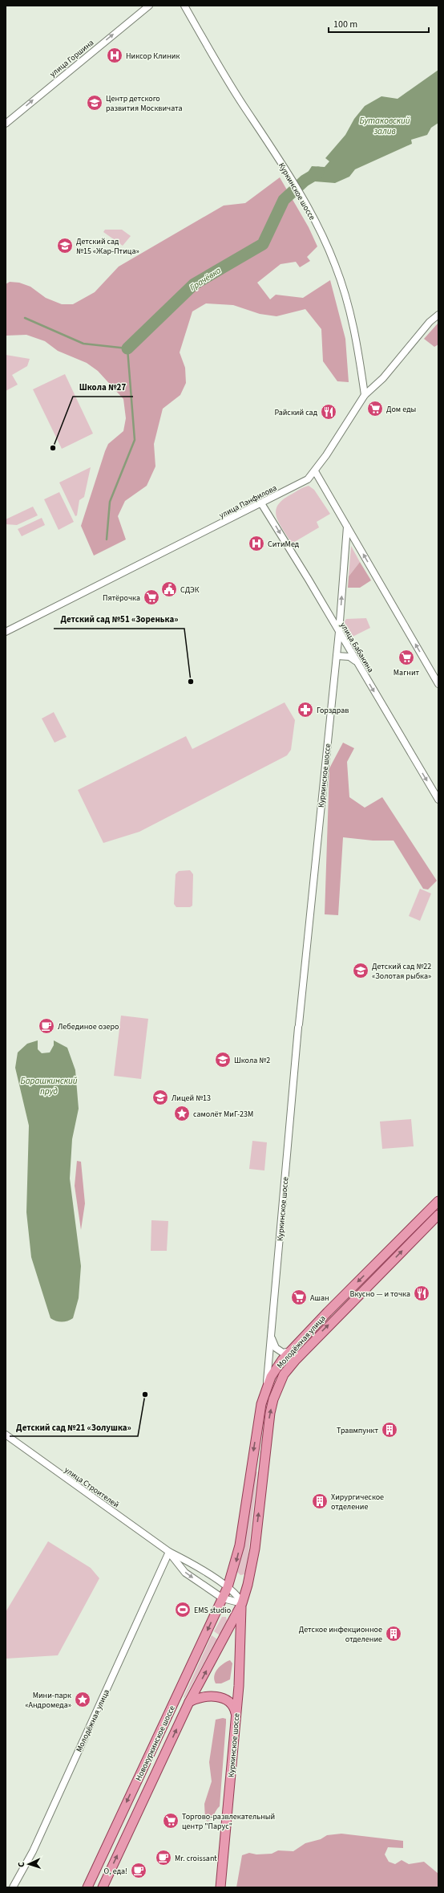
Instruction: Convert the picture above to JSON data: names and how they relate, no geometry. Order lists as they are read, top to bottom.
{
  "streets": {
    "main road": ["Куркинское шоссе", "Молодёжная улица", "Новокуркинское шоссе"],
    "street": [
      "улица Горшина",
      "улица Панфилова",
      "улица Бабакина",
      "улица Строителей"
    ]
  },
  "crossings": [
    ["Куркинское шоссе", "улица Панфилова"],
    ["Куркинское шоссе", "улица Бабакина"],
    ["Куркинское шоссе", "Молодёжная улица"],
    ["Куркинское шоссе", "улица Строителей"],
    ["Куркинское шоссе", "Новокуркинское шоссе"],
    ["улица Панфилова", "улица Бабакина"],
    ["Молодёжная улица", "улица Строителей"],
    ["Молодёжная улица", "Новокуркинское шоссе"],
    ["улица Строителей", "Новокуркинское шоссе"]
  ],
  "one_way": ["улица Горшина", "улица Бабакина"],
  "water": ["Бутаковский залив", "Грачёвка", "Барашкинский пруд"],
  "places": {
    "hospital": ["Никсор Клиник", "СитиМед"],
    "school or university": [
      "Центр детского развития Москвичата",
      "Детский сад №15 «Жар-Птица»",
      "Детский сад №22 «Золотая рыбка»",
      "Школа №2",
      "Лицей №13"
    ],
    "supermarket": [
      "Дом еды",
      "Пятёрочка",
      "Магнит",
      "Ашан",
      "Торгово-развлекательный центр \"Парус\""
    ],
    "restaurant": ["Райский сад", "Вкусно — и точка"],
    "other": ["Школа №27", "Детский сад №51 «Зоренька»", "Детский сад №21 «Золушка»"],
    "public building": ["СДЭК"],
    "pharmacy": ["Горздрав"],
    "cafe": ["Лебединое озеро", "Mr. croissant", "О, еда!"],
    "place": ["самолёт МиГ-23М", "Мини-парк «Андромеда»"],
    "building": ["Травмпункт", "Хирургическое отделение", "Детское инфекционное отделение"],
    "sports": ["EMS studio"]
  },
  "scale_bar": "100 m",
  "north": "left"
}
